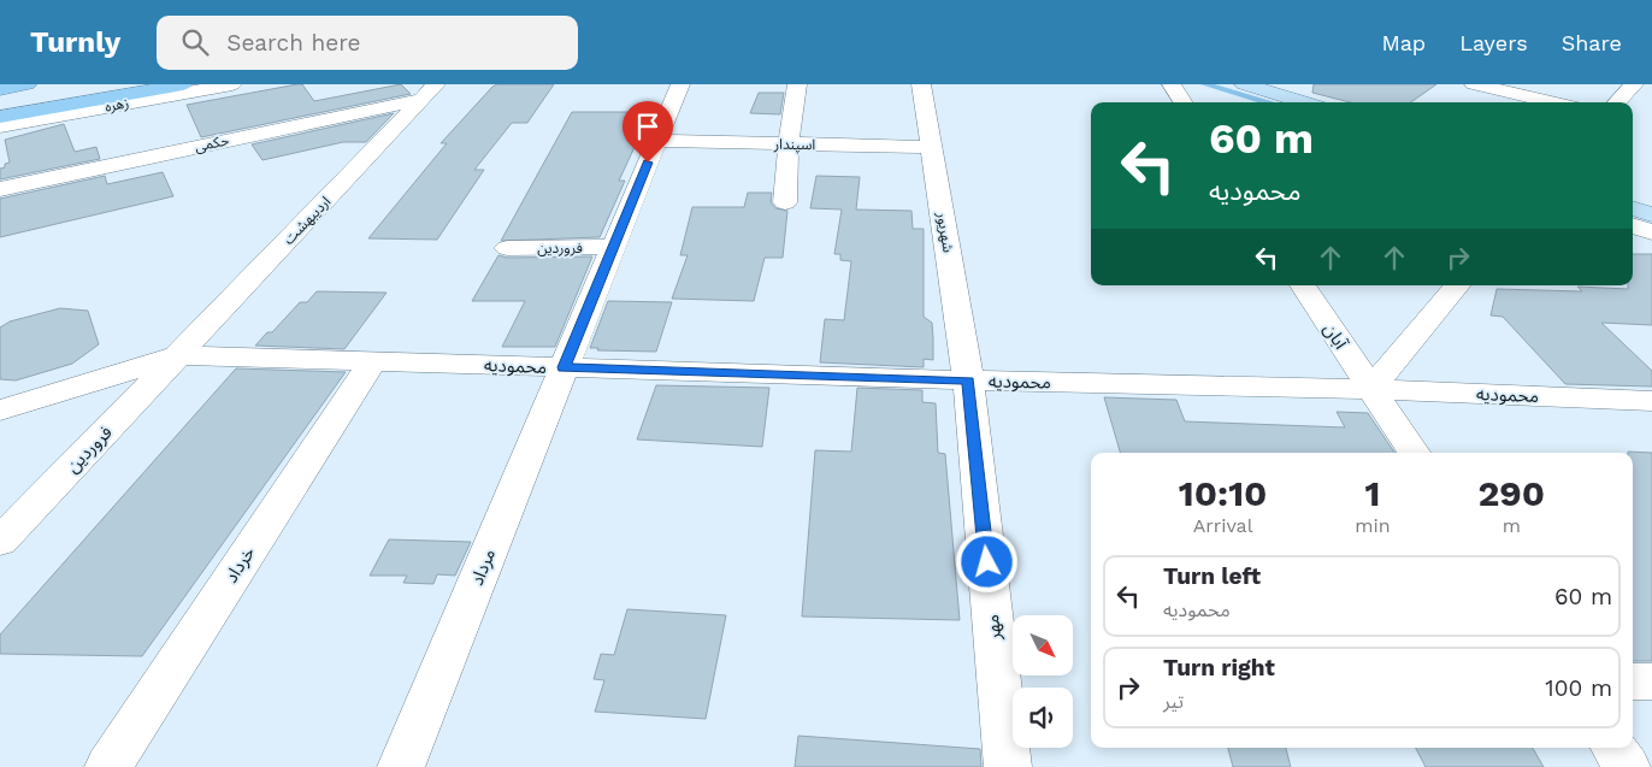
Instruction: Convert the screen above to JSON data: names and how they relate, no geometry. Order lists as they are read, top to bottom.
{
  "streets": {
    "street": [
      "زهره",
      "حکمی",
      "اسپندار",
      "اردیبهشت",
      "شهریور",
      "فروردین",
      "آبان",
      "محمودیه",
      "خرداد",
      "مرداد",
      "مهر"
    ]
  },
  "crossings": [
    ["حکمی", "اردیبهشت"],
    ["اسپندار", "شهریور"],
    ["اسپندار", "مرداد"],
    ["اردیبهشت", "فروردین"],
    ["اردیبهشت", "محمودیه"],
    ["شهریور", "محمودیه"],
    ["شهریور", "مهر"],
    ["فروردین", "محمودیه"],
    ["فروردین", "مرداد"],
    ["آبان", "محمودیه"],
    ["محمودیه", "خرداد"],
    ["محمودیه", "مرداد"],
    ["محمودیه", "مهر"]
  ],
  "north": "bottom right",
  "page": {
    "header": "Turnly",
    "search": "Search here",
    "nav": ["Map", "Layers", "Share"],
    "turn": ["60 m", "محمودیه"],
    "eta": [
      "10:10",
      "Arrival",
      "1",
      "min",
      "290",
      "m"
    ],
    "list": [
      {
        "name": "Turn left",
        "note": "محمودیه",
        "value": "60 m"
      },
      {
        "name": "Turn right",
        "note": "تیر",
        "value": "100 m"
      }
    ]
  }
}
